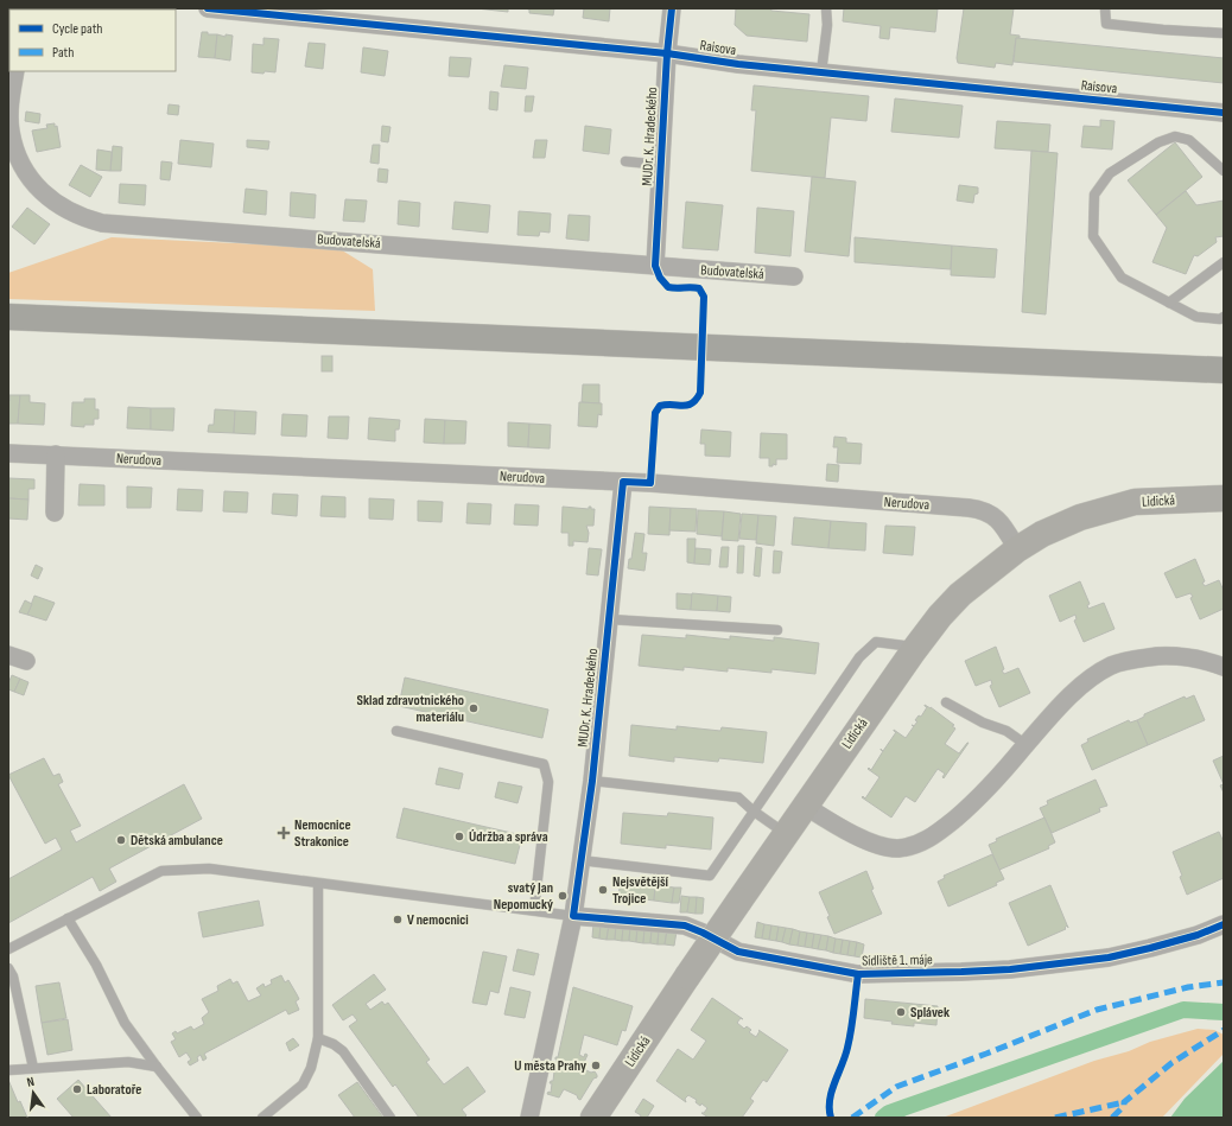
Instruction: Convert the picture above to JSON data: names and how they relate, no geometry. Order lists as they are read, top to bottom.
{
  "streets": {
    "street": [
      "Raisova",
      "MUDr. K. Hradeckého",
      "Budovatelská",
      "Nerudova",
      "Lidická",
      "Sídliště 1. máje"
    ]
  },
  "crossings": [
    ["Raisova", "MUDr. K. Hradeckého"],
    ["MUDr. K. Hradeckého", "Budovatelská"],
    ["MUDr. K. Hradeckého", "Nerudova"],
    ["MUDr. K. Hradeckého", "Sídliště 1. máje"],
    ["Nerudova", "Lidická"]
  ],
  "places": {
    "other": [
      "Sklad zdravotnického materiálu",
      "Údržba a správa",
      "Dětská ambulance",
      "Nejsvětější Trojice",
      "svatý Jan Nepomucký",
      "V nemocnici",
      "Splávek",
      "U města Prahy",
      "Laboratoře"
    ],
    "health": ["Nemocnice Strakonice"]
  },
  "legend": ["Cycle path", "Path"],
  "north": "top"
}
